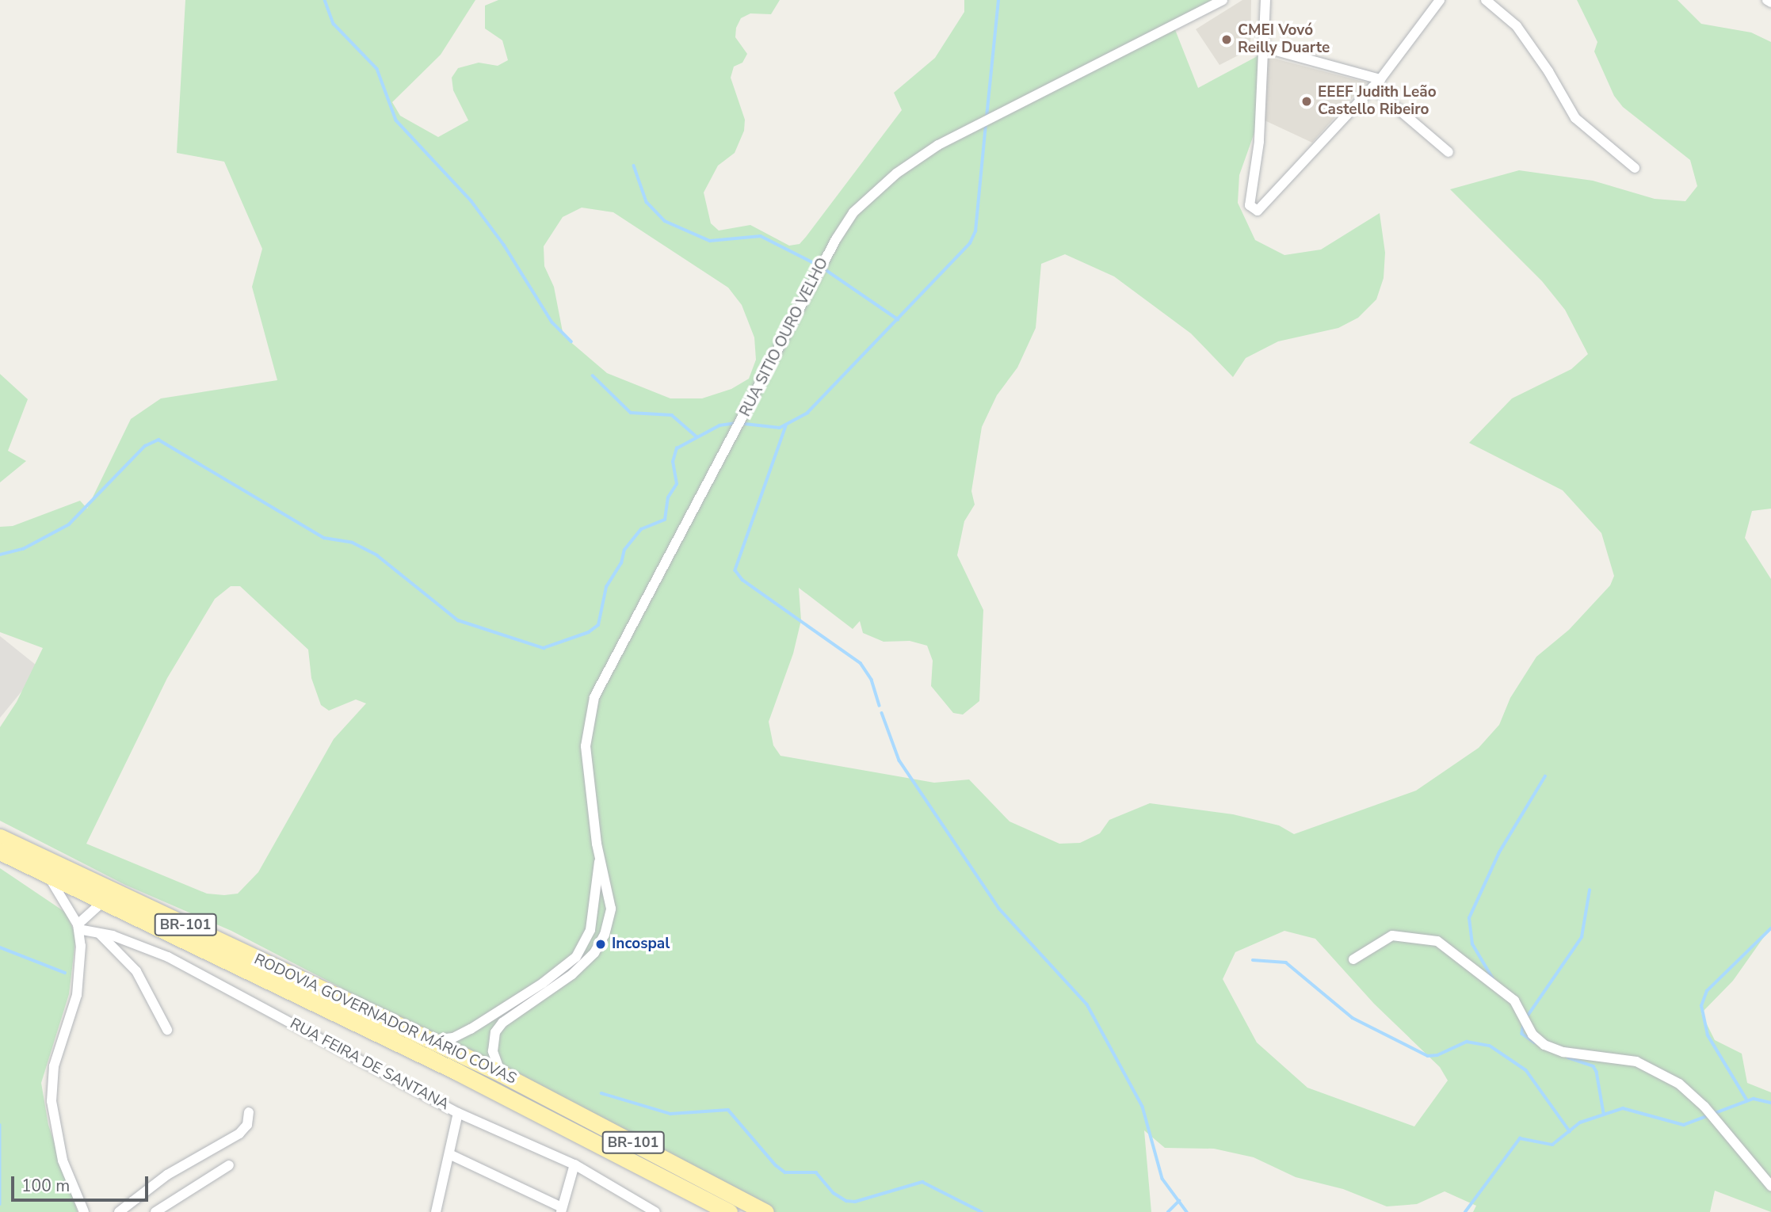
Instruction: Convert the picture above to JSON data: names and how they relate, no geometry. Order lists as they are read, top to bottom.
{
  "streets": {
    "main road": ["BR-101", "RODOVIA GOVERNADOR MÁRIO COVAS"],
    "street": ["RUA SITIO OURO VELHO", "RUA FEIRA DE SANTANA"]
  },
  "crossings": [
    ["RUA SITIO OURO VELHO", "RODOVIA GOVERNADOR MÁRIO COVAS"]
  ],
  "places": ["CMEI Vovó Reilly Duarte", "EEEF Judith Leão Castello Ribeiro", "Incospal"],
  "scale_bar": "100 m"
}
